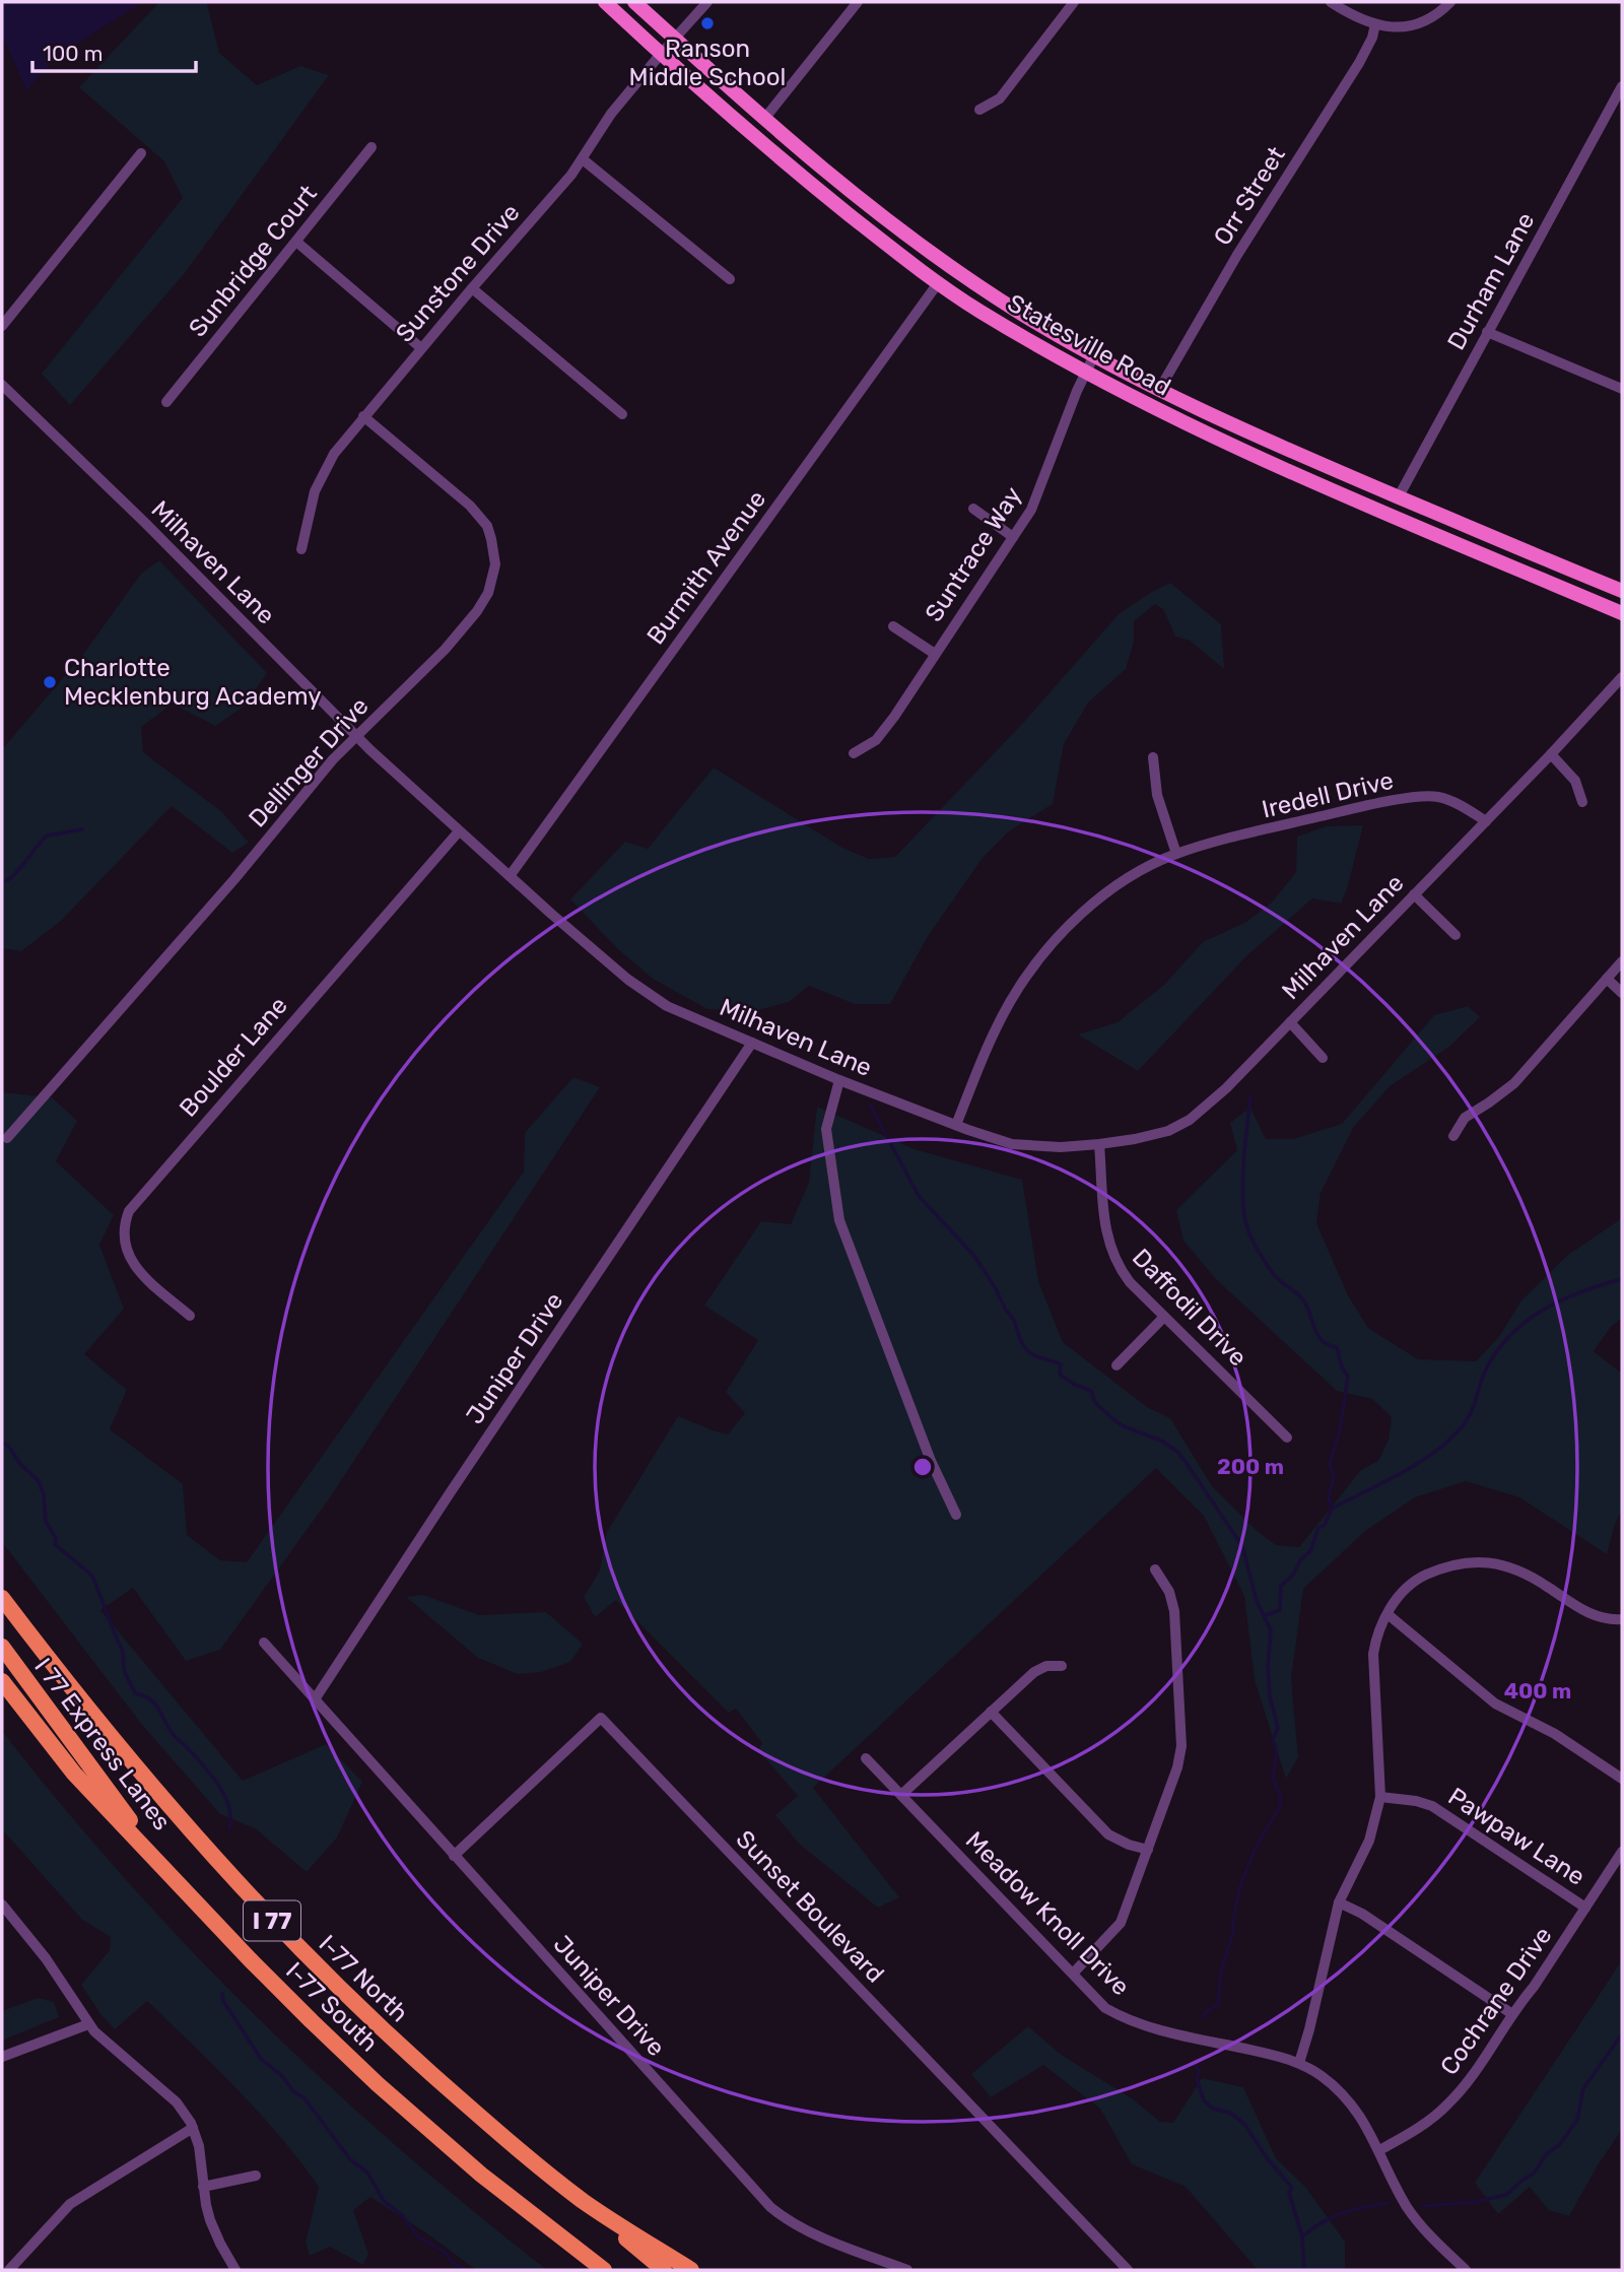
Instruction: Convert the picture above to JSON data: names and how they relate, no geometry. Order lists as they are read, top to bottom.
{
  "streets": {
    "highway": [
      "I 77 Express Lanes",
      "I 77",
      "I-77 North",
      "I-77 South"
    ],
    "main road": ["Statesville Road"],
    "street": [
      "Orr Street",
      "Sunbridge Court",
      "Sunstone Drive",
      "Durham Lane",
      "Suntrace Way",
      "Milhaven Lane",
      "Burmith Avenue",
      "Dellinger Drive",
      "Iredell Drive",
      "Boulder Lane",
      "Daffodil Drive",
      "Juniper Drive",
      "Pawpaw Lane",
      "Sunset Boulevard",
      "Meadow Knoll Drive",
      "Cochrane Drive"
    ]
  },
  "crossings": [
    ["Orr Street", "Statesville Road"],
    ["Sunstone Drive", "Statesville Road"],
    ["Sunstone Drive", "Dellinger Drive"],
    ["Durham Lane", "Statesville Road"],
    ["Statesville Road", "Suntrace Way"],
    ["Statesville Road", "Burmith Avenue"],
    ["Milhaven Lane", "Burmith Avenue"],
    ["Milhaven Lane", "Dellinger Drive"],
    ["Milhaven Lane", "Iredell Drive"],
    ["Milhaven Lane", "Boulder Lane"],
    ["Milhaven Lane", "Daffodil Drive"],
    ["Milhaven Lane", "Juniper Drive"],
    ["Juniper Drive", "Sunset Boulevard"],
    ["I 77 Express Lanes", "I-77 South"],
    ["Pawpaw Lane", "Cochrane Drive"],
    ["Meadow Knoll Drive", "Cochrane Drive"],
    ["I 77", "I-77 North"]
  ],
  "places": ["Ranson Middle School", "Charlotte Mecklenburg Academy"],
  "scale_bar": "100 m",
  "rings": ["200 m", "400 m"]
}
